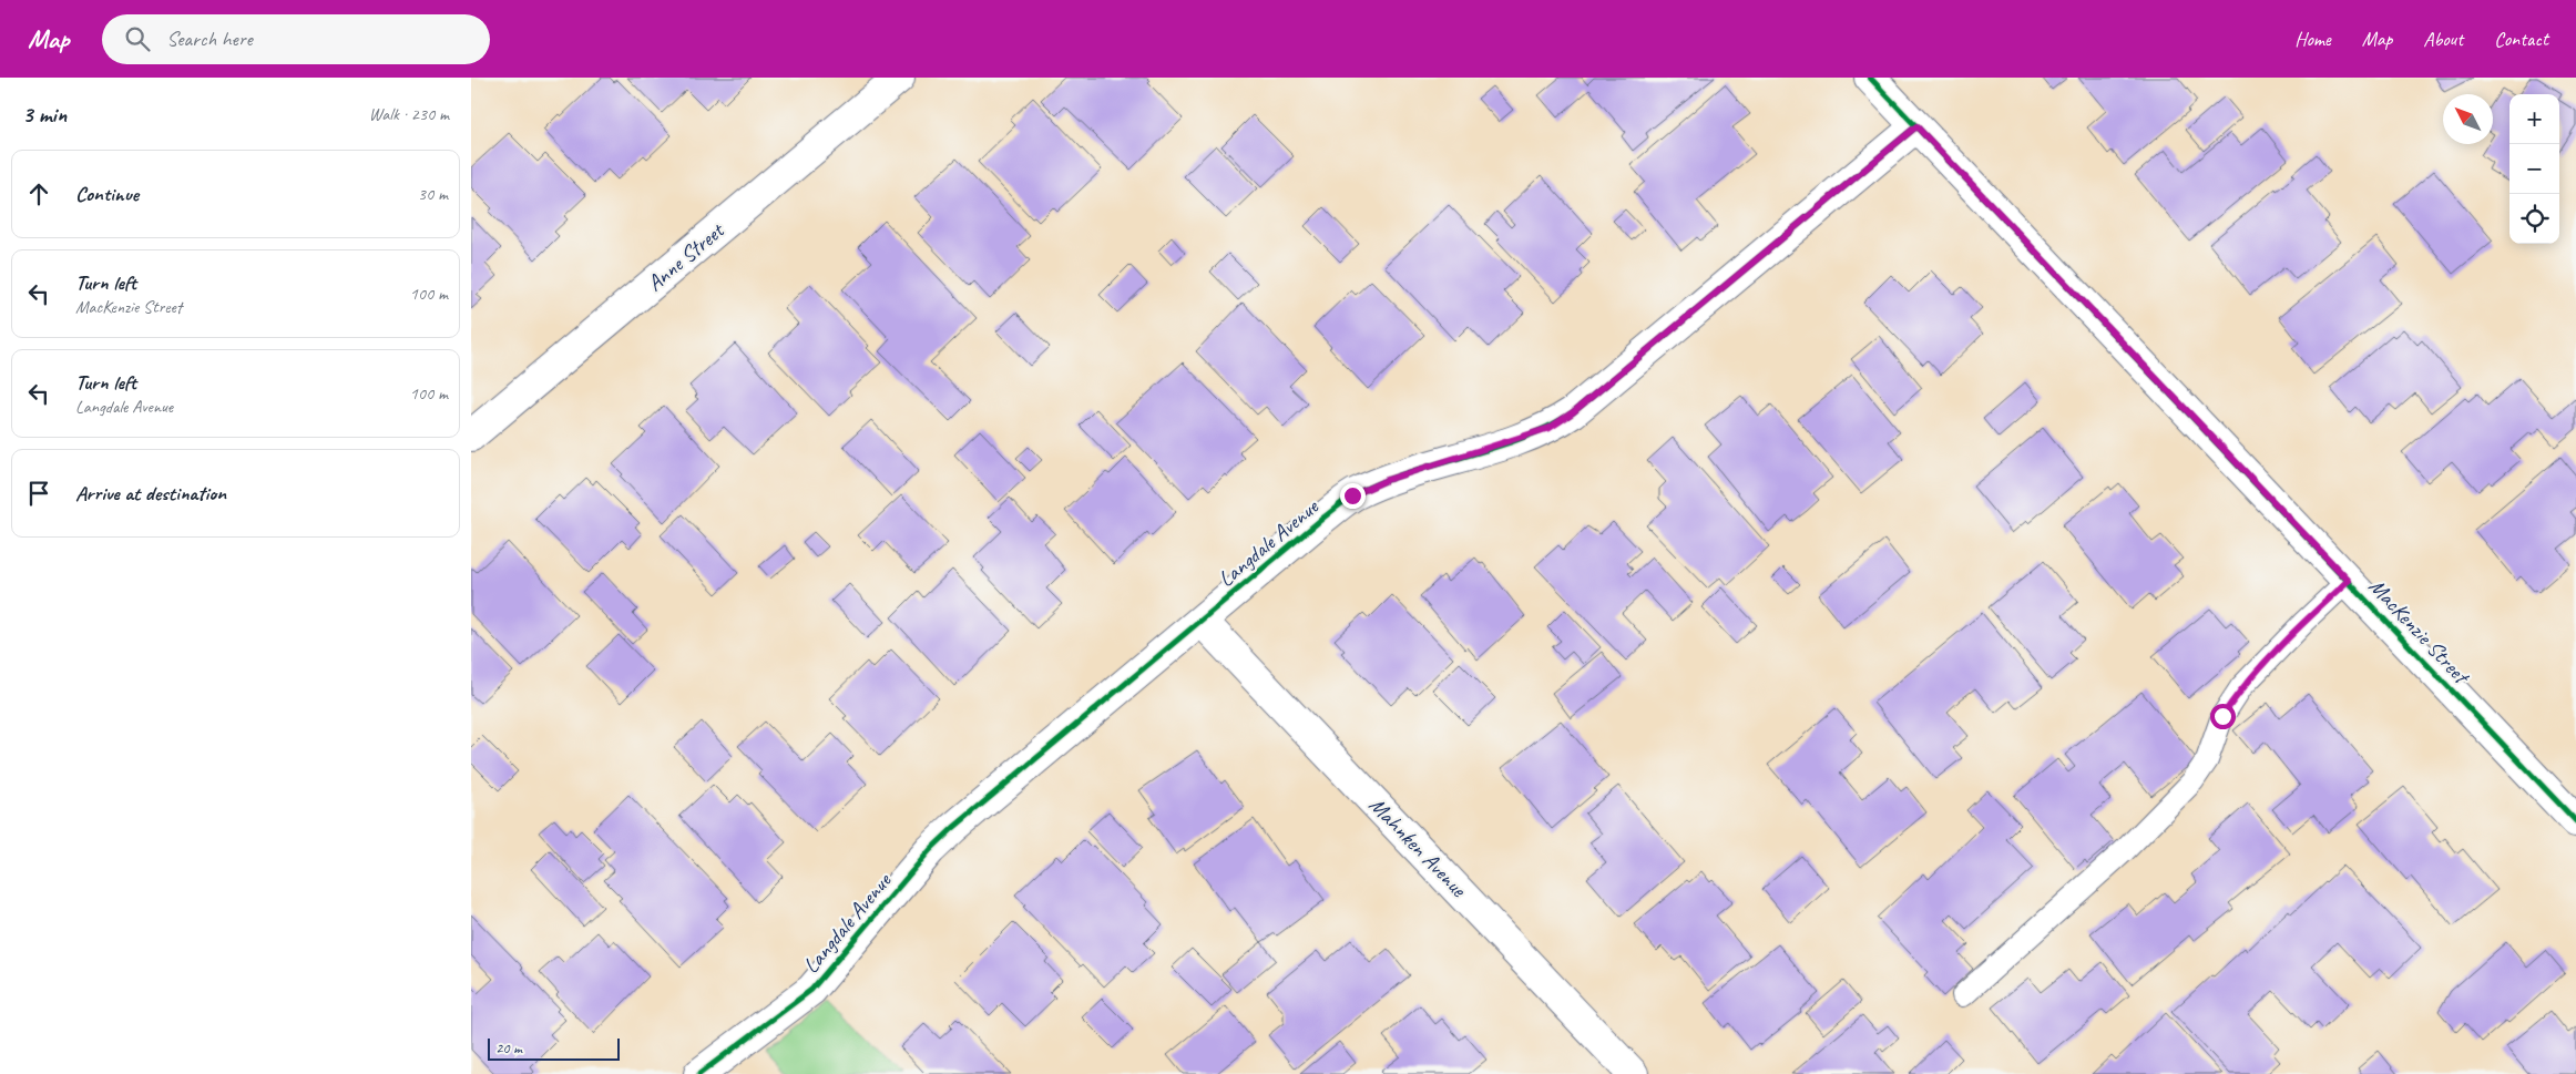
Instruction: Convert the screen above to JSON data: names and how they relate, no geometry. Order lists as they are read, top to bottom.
{
  "streets": {
    "street": [
      "Anne Street",
      "Langdale Avenue",
      "MacKenzie Street",
      "Mahnken Avenue"
    ]
  },
  "crossings": [
    ["Langdale Avenue", "MacKenzie Street"],
    ["Langdale Avenue", "Mahnken Avenue"]
  ],
  "scale_bar": "20 m",
  "north": "top left",
  "page": {
    "header": "Map",
    "search": "Search here",
    "nav": [
      "Home",
      "Map",
      "About",
      "Contact"
    ],
    "heading": ["3 min", "Walk · 230 m"],
    "map_buttons": ["+", "−"],
    "list": [
      ["Continue", "30 m"],
      ["Turn left", "MacKenzie Street", "100 m"],
      ["Turn left", "Langdale Avenue", "100 m"],
      "Arrive at destination"
    ],
    "scale": "20 m"
  }
}
